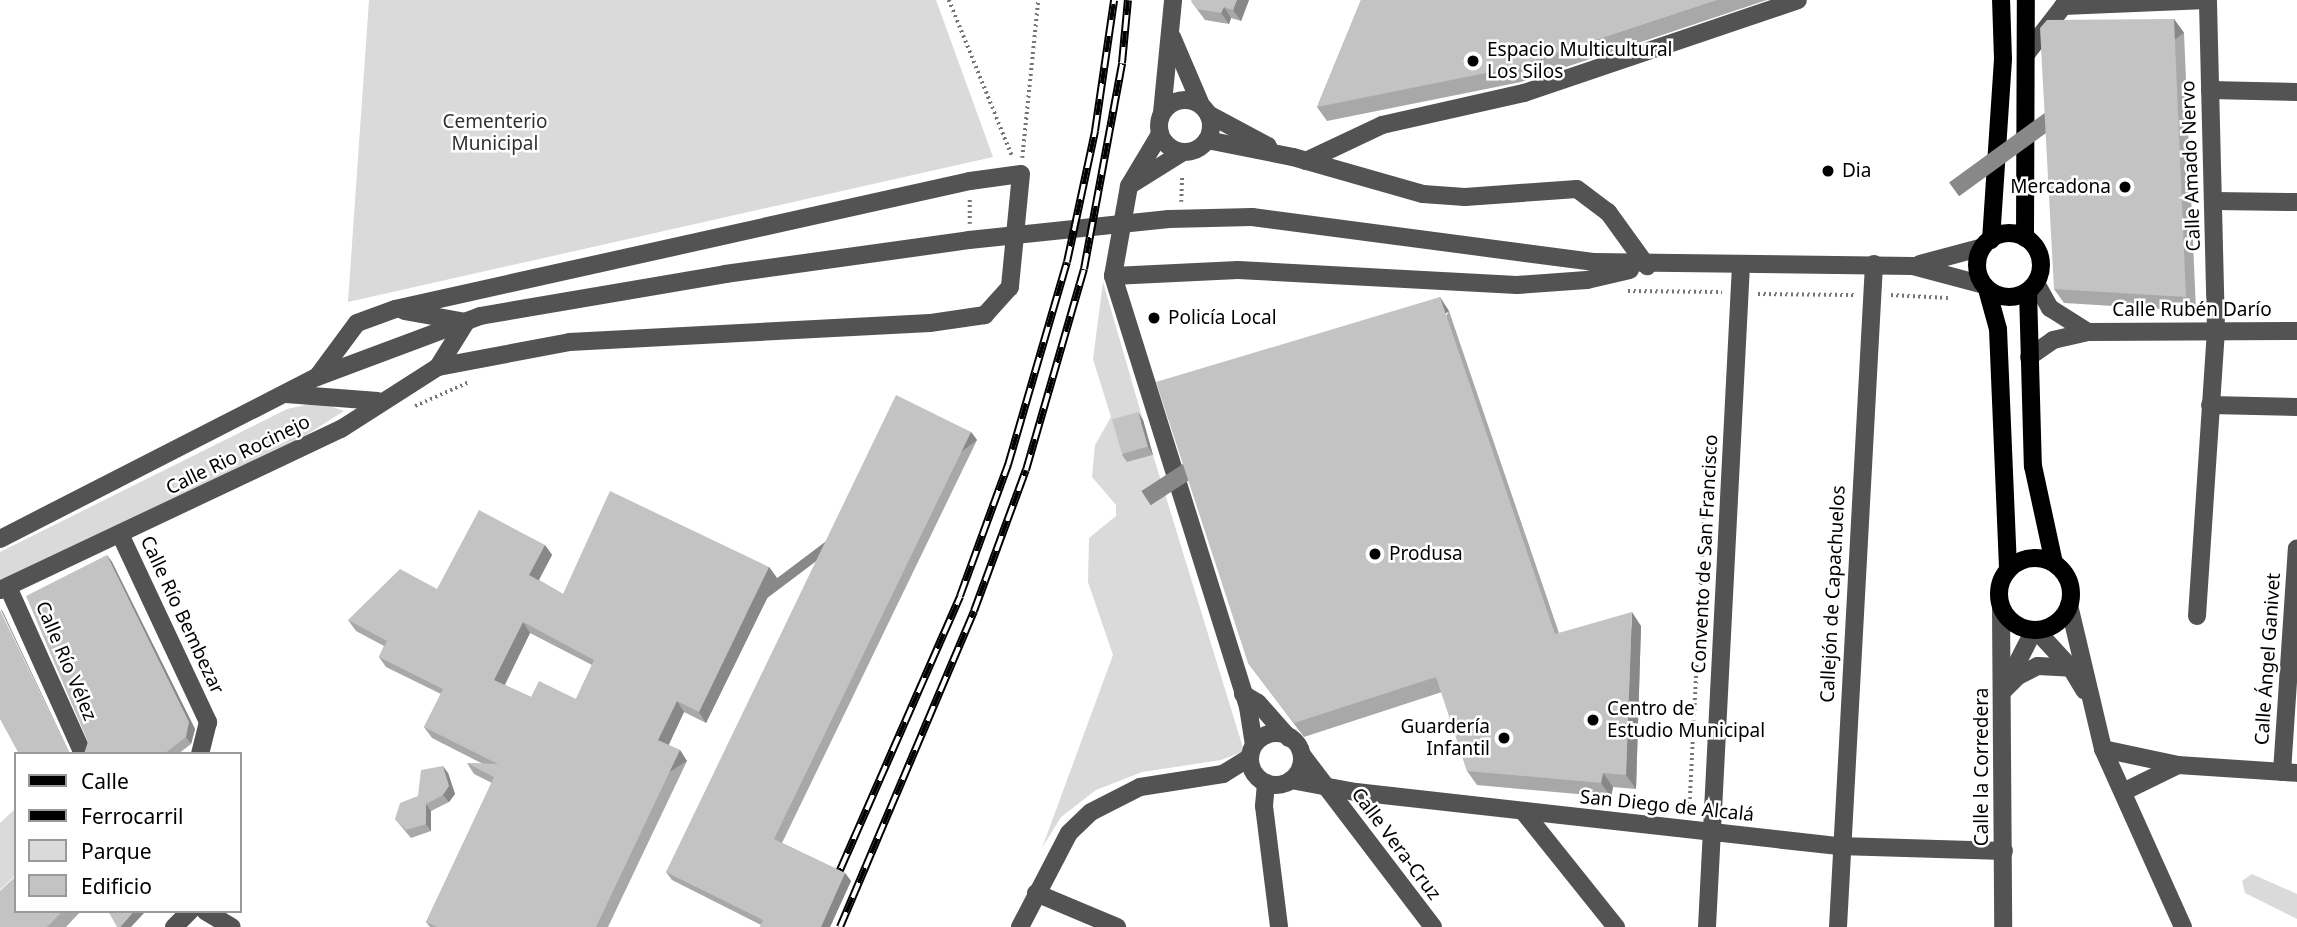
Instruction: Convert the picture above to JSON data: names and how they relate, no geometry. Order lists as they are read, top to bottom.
{
  "streets": {
    "street": [
      "Calle Amado Nervo",
      "Calle Rubén Darío",
      "Calle Rio Rocinejo",
      "Convento de San Francisco",
      "Callejón de Capachuelos",
      "Calle Río Bembezar",
      "Calle Ángel Ganivet",
      "Calle Río Vélez",
      "Calle la Corredera",
      "San Diego de Alcalá",
      "Calle Vera-Cruz"
    ]
  },
  "crossings": [
    ["Calle Amado Nervo", "Calle Rubén Darío"],
    ["Calle Rio Rocinejo", "Calle Río Bembezar"],
    ["Calle Rio Rocinejo", "Calle Río Vélez"],
    ["Convento de San Francisco", "San Diego de Alcalá"],
    ["Callejón de Capachuelos", "San Diego de Alcalá"],
    ["Calle la Corredera", "San Diego de Alcalá"],
    ["San Diego de Alcalá", "Calle Vera-Cruz"]
  ],
  "parks": ["Cementerio Municipal"],
  "places": [
    "Espacio Multicultural Los Silos",
    "Dia",
    "Mercadona",
    "Policía Local",
    "Produsa",
    "Centro de Estudio Municipal",
    "Guardería Infantil"
  ],
  "legend": [
    "Calle",
    "Ferrocarril",
    "Parque",
    "Edificio"
  ]
}
